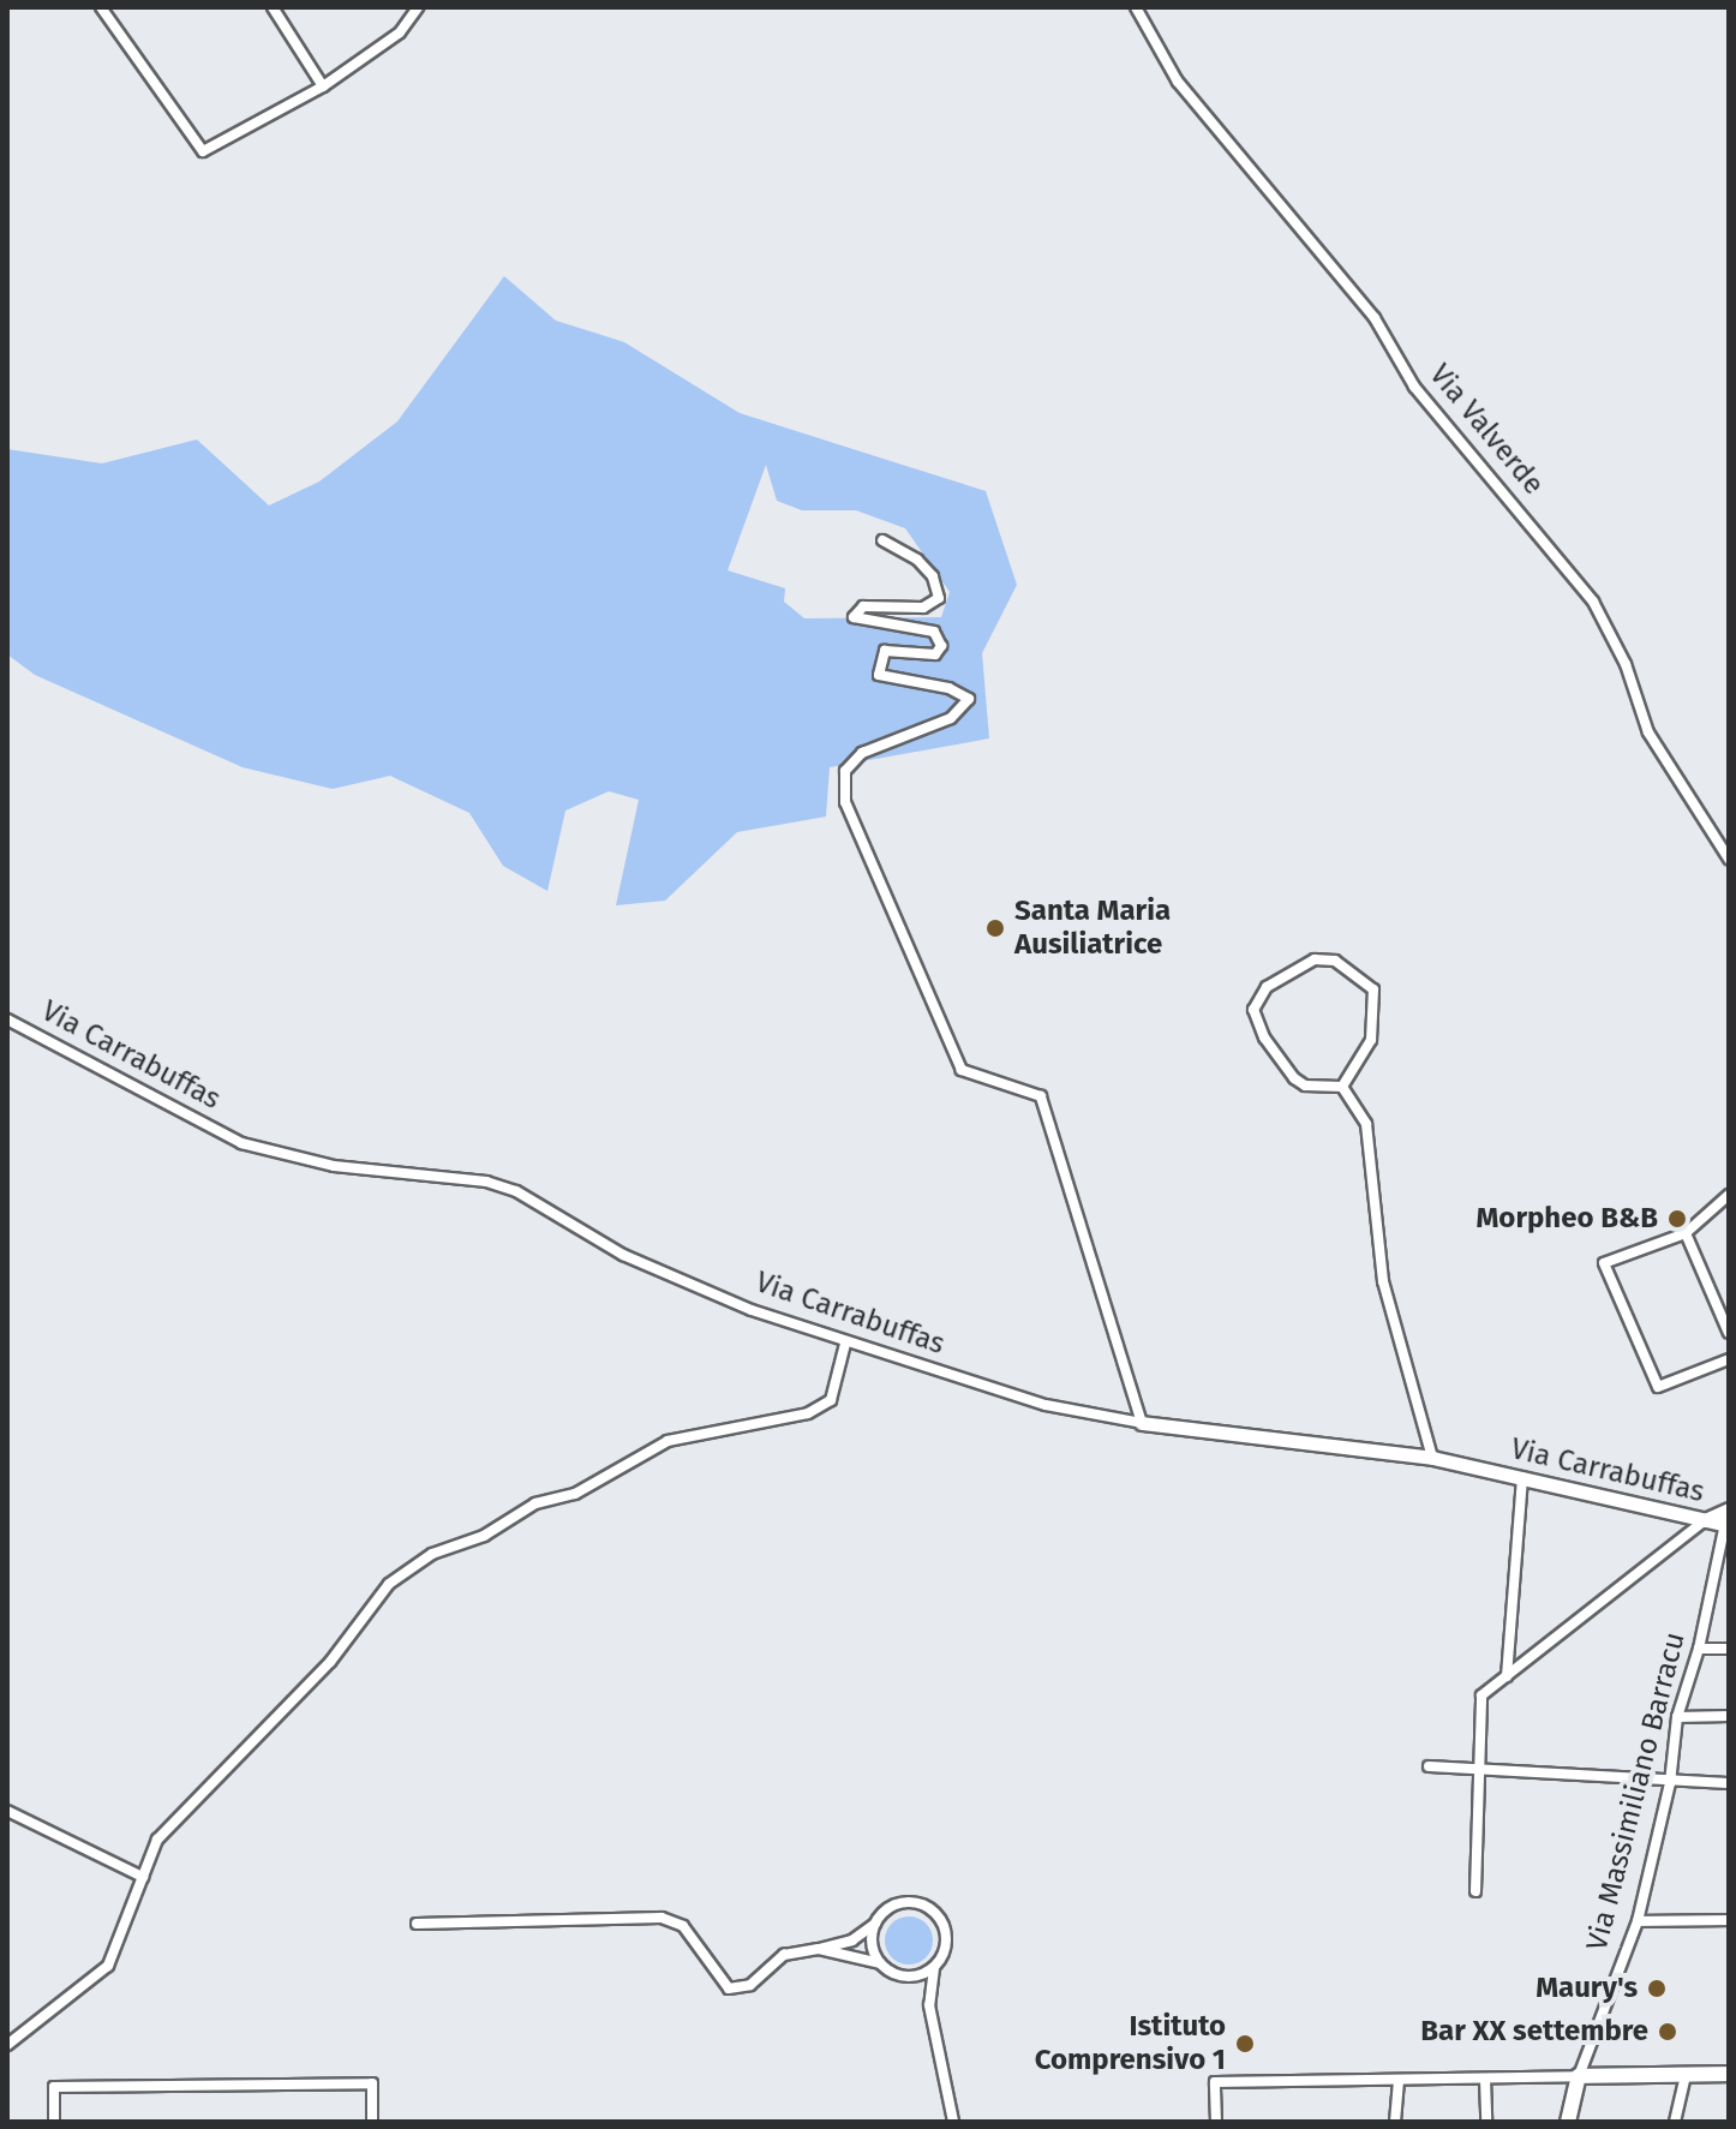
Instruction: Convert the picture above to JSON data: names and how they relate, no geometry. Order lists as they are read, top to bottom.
{
  "streets": {
    "main road": ["Via Massimiliano Barracu"],
    "street": ["Via Valverde", "Via Carrabuffas"]
  },
  "crossings": [
    ["Via Carrabuffas", "Via Massimiliano Barracu"]
  ],
  "places": [
    "Santa Maria Ausiliatrice",
    "Morpheo B&B",
    "Maury's",
    "Bar XX settembre",
    "Istituto Comprensivo 1"
  ]
}
